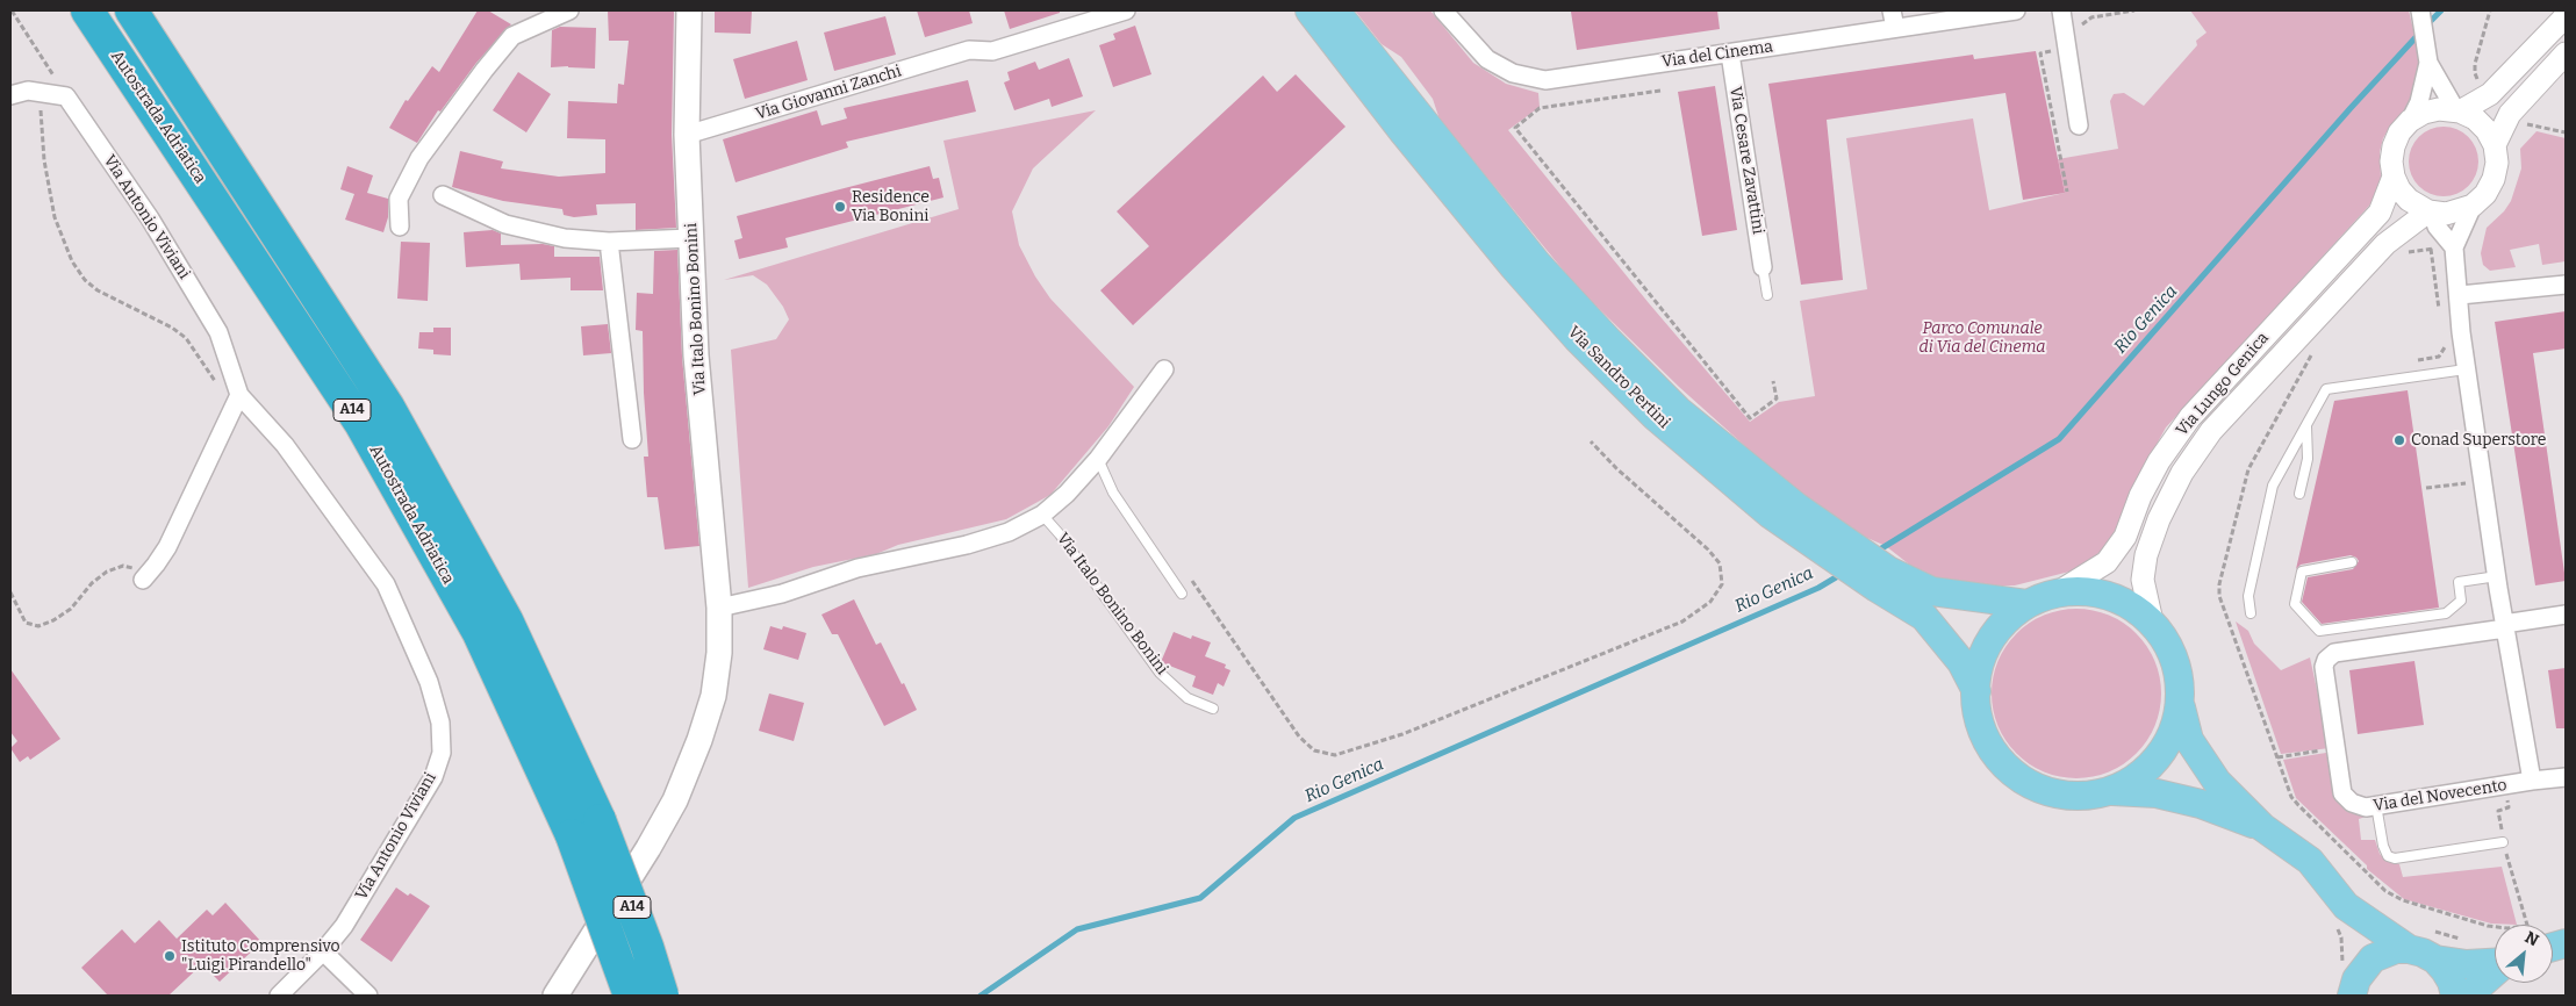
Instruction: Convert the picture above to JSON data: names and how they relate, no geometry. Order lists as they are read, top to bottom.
{
  "streets": {
    "highway": ["Autostrada Adriatica", "A14"],
    "main road": ["Via Italo Bonino Bonini", "Via Sandro Pertini"],
    "street": [
      "Via del Cinema",
      "Via Giovanni Zanchi",
      "Via Cesare Zavattini",
      "Via Antonio Viviani",
      "Via Lungo Genica",
      "Via del Novecento"
    ]
  },
  "crossings": [
    ["Via del Cinema", "Via Cesare Zavattini"],
    ["Via Giovanni Zanchi", "Via Italo Bonino Bonini"],
    ["Via Sandro Pertini", "Via Lungo Genica"]
  ],
  "water": ["Rio Genica"],
  "parks": ["Parco Comunale di Via del Cinema"],
  "places": ["Residence Via Bonini", "Conad Superstore", "Istituto Comprensivo \"Luigi Pirandello\""],
  "north": "top right"
}
